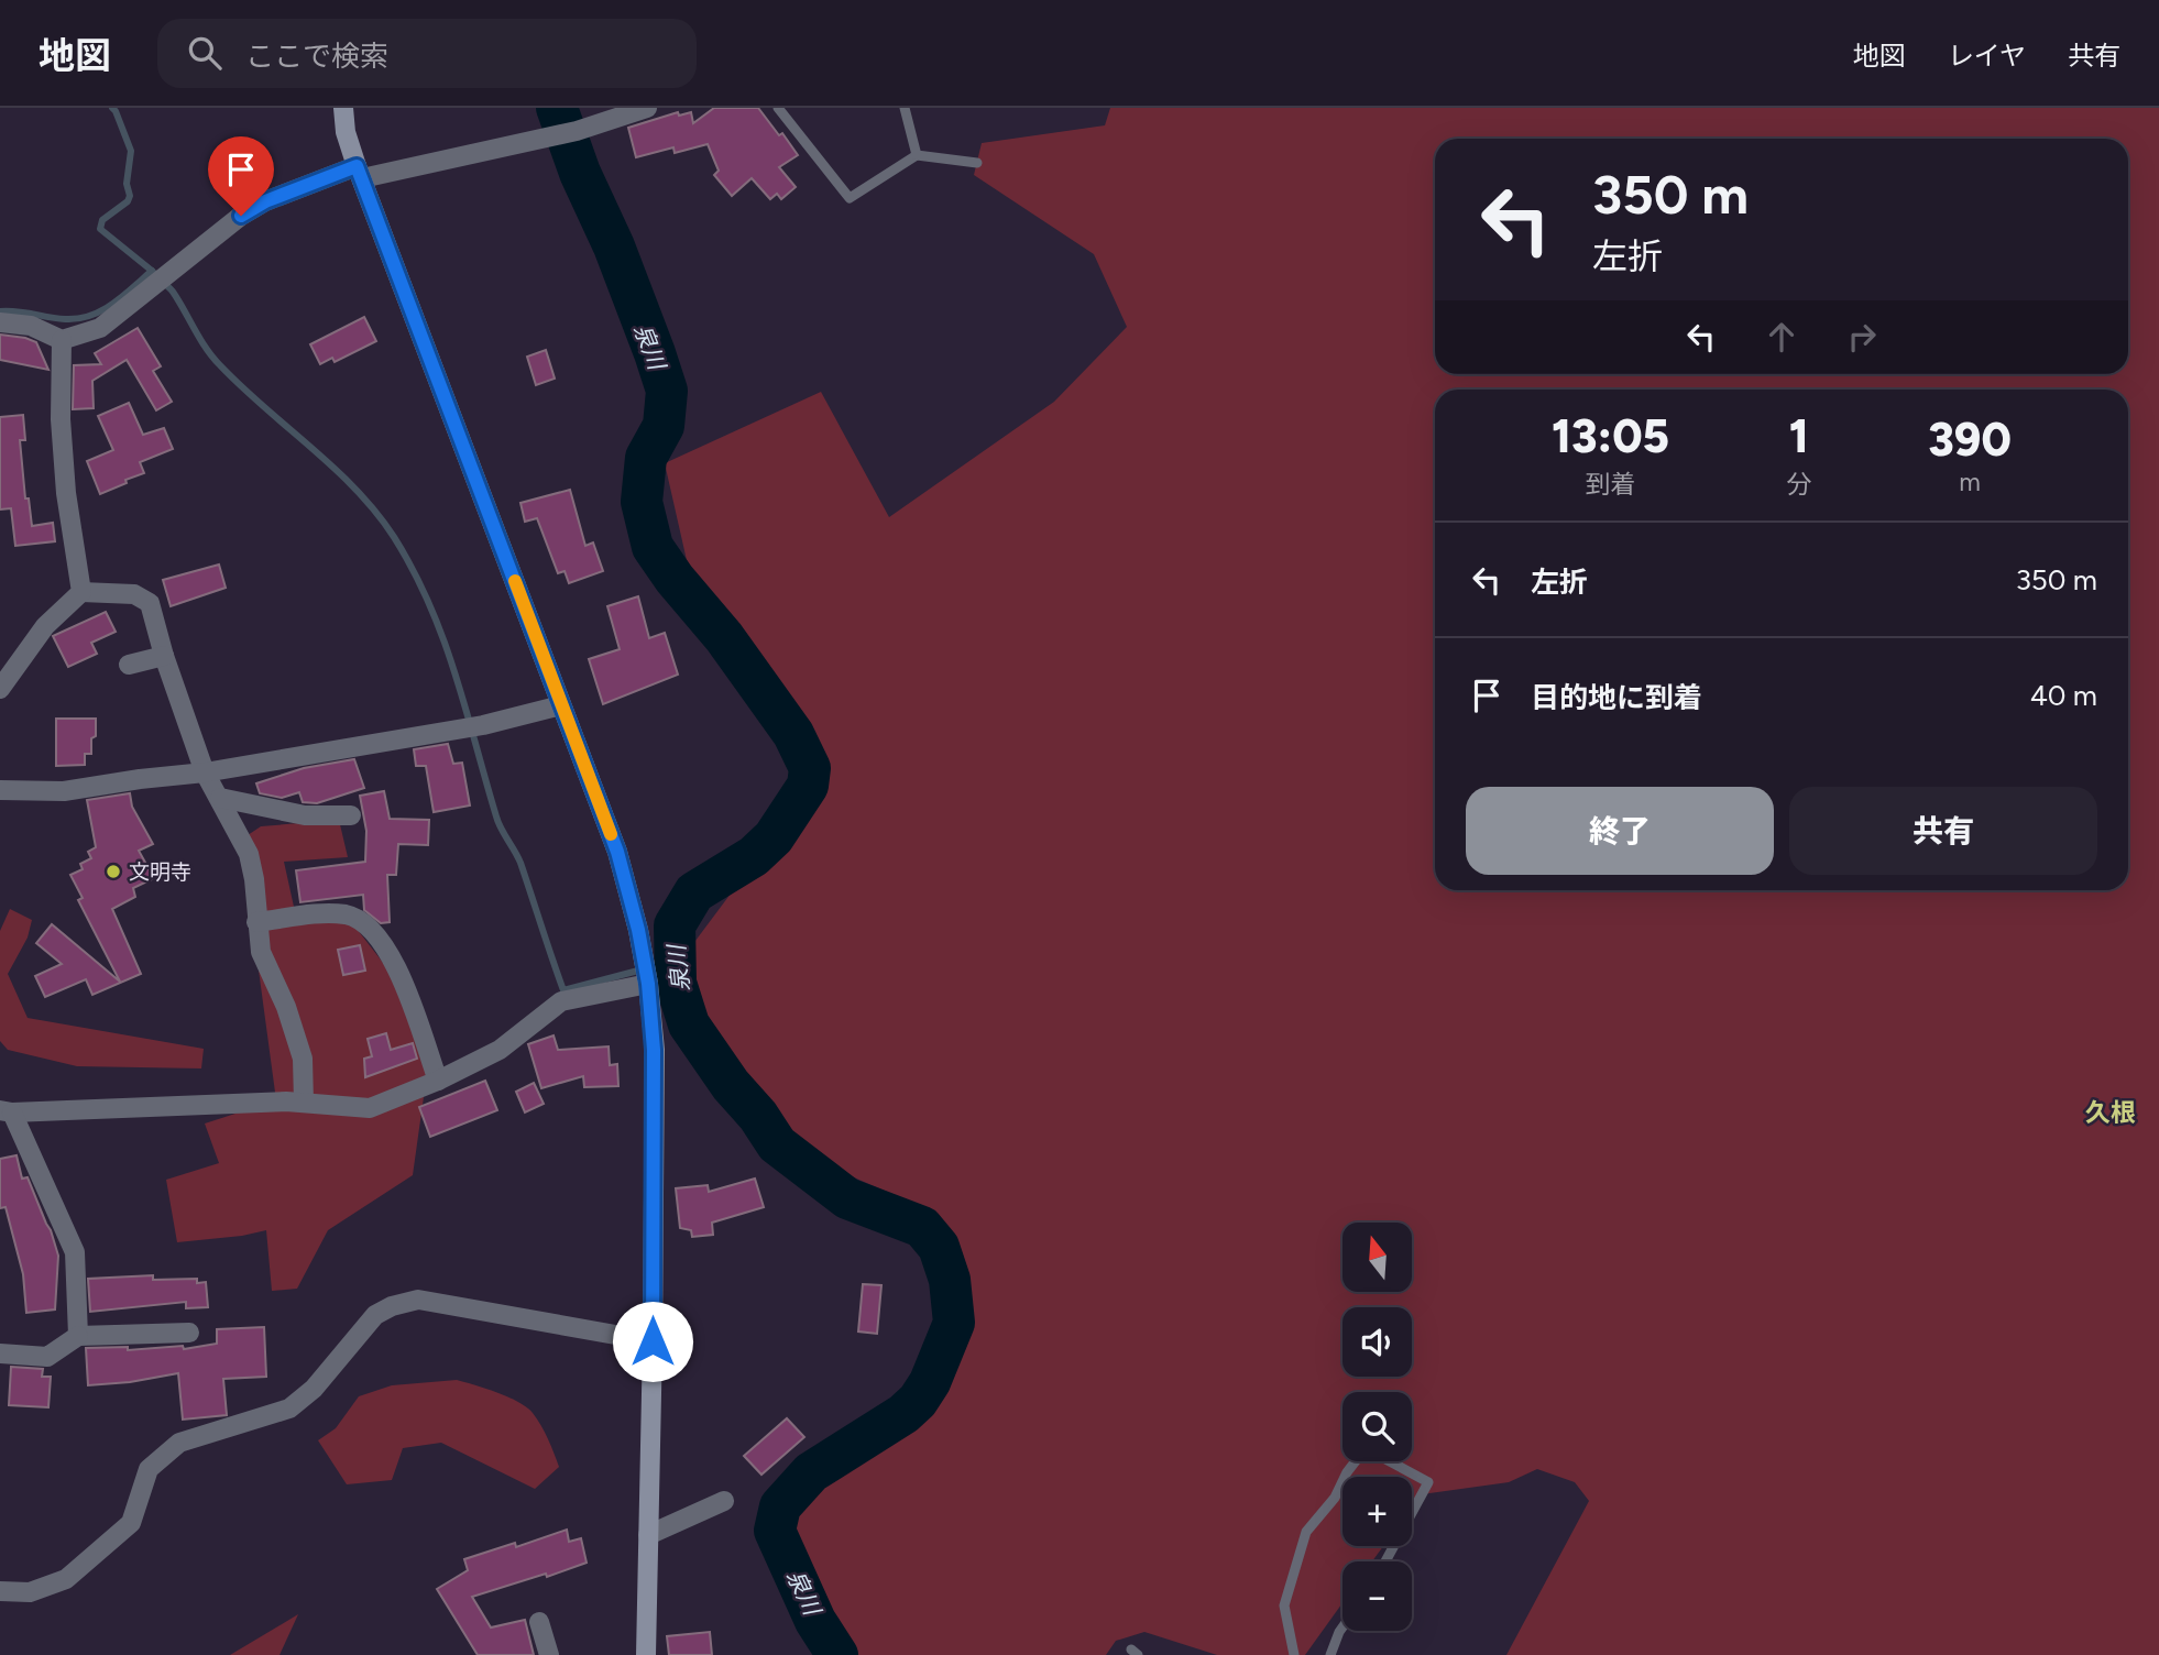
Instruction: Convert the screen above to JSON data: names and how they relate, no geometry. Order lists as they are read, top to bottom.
{
  "districts": ["久根"],
  "water": ["泉川"],
  "places": ["文明寺"],
  "north": "top",
  "page": {
    "header": "地図",
    "search": "ここで検索",
    "nav": ["地図", "レイヤ", "共有"],
    "turn": ["350 m", "左折"],
    "eta": [
      "13:05",
      "到着",
      "1",
      "分",
      "390",
      "m"
    ],
    "list": [
      {
        "name": "左折",
        "value": "350 m"
      },
      {
        "name": "目的地に到着",
        "value": "40 m"
      }
    ],
    "buttons": ["終了", "共有"],
    "map_buttons": ["+", "−"]
  }
}
